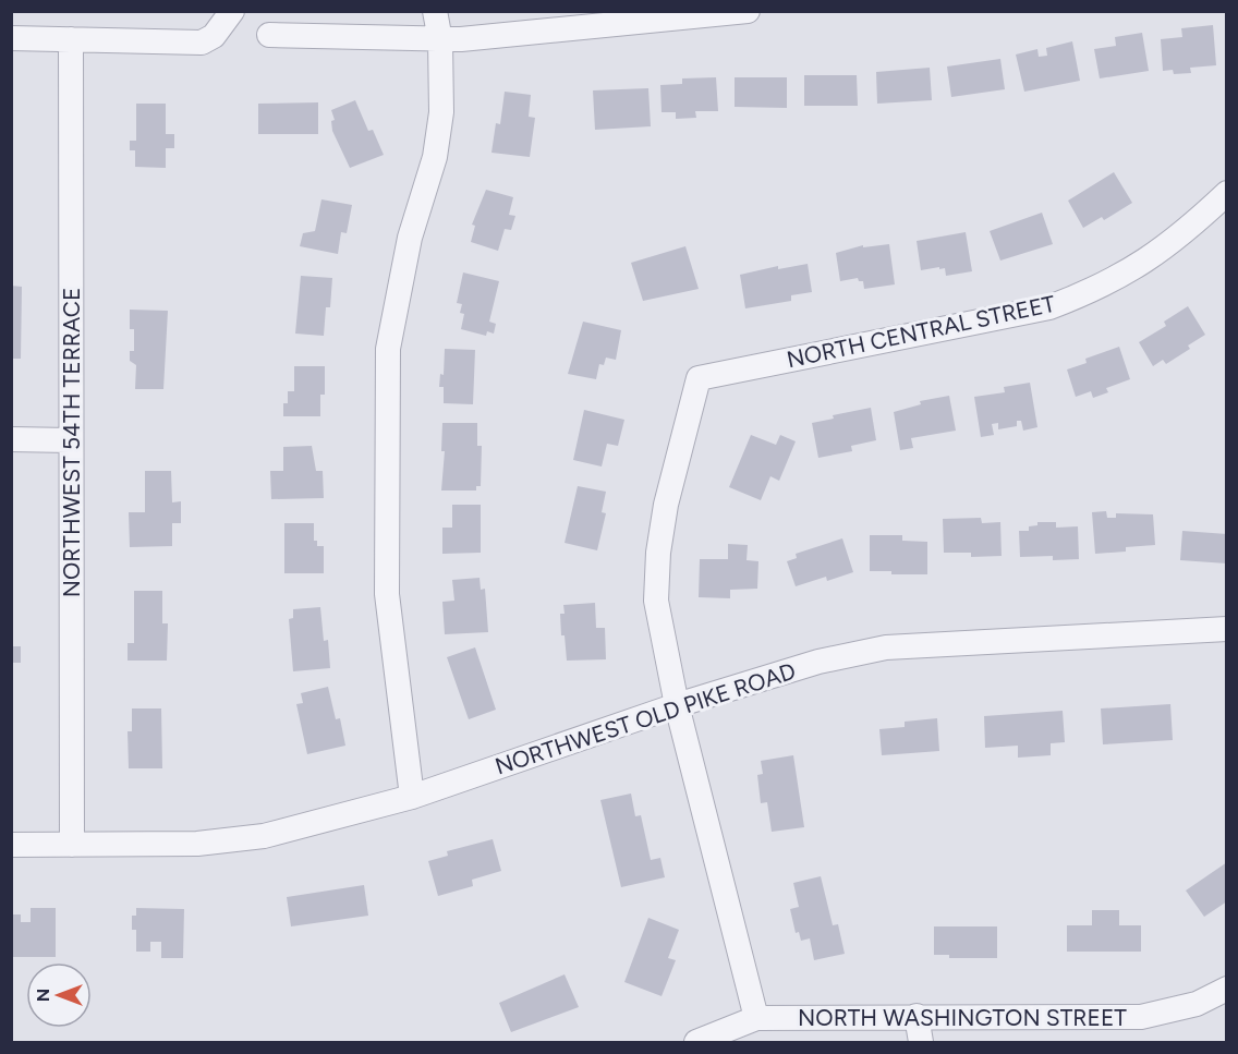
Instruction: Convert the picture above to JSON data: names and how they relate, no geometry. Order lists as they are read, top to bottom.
{
  "streets": {
    "street": [
      "NORTH CENTRAL STREET",
      "NORTHWEST 54TH TERRACE",
      "NORTHWEST OLD PIKE ROAD",
      "NORTH WASHINGTON STREET"
    ]
  },
  "crossings": [
    ["NORTH CENTRAL STREET", "NORTHWEST OLD PIKE ROAD"],
    ["NORTHWEST 54TH TERRACE", "NORTHWEST OLD PIKE ROAD"]
  ],
  "north": "left"
}
